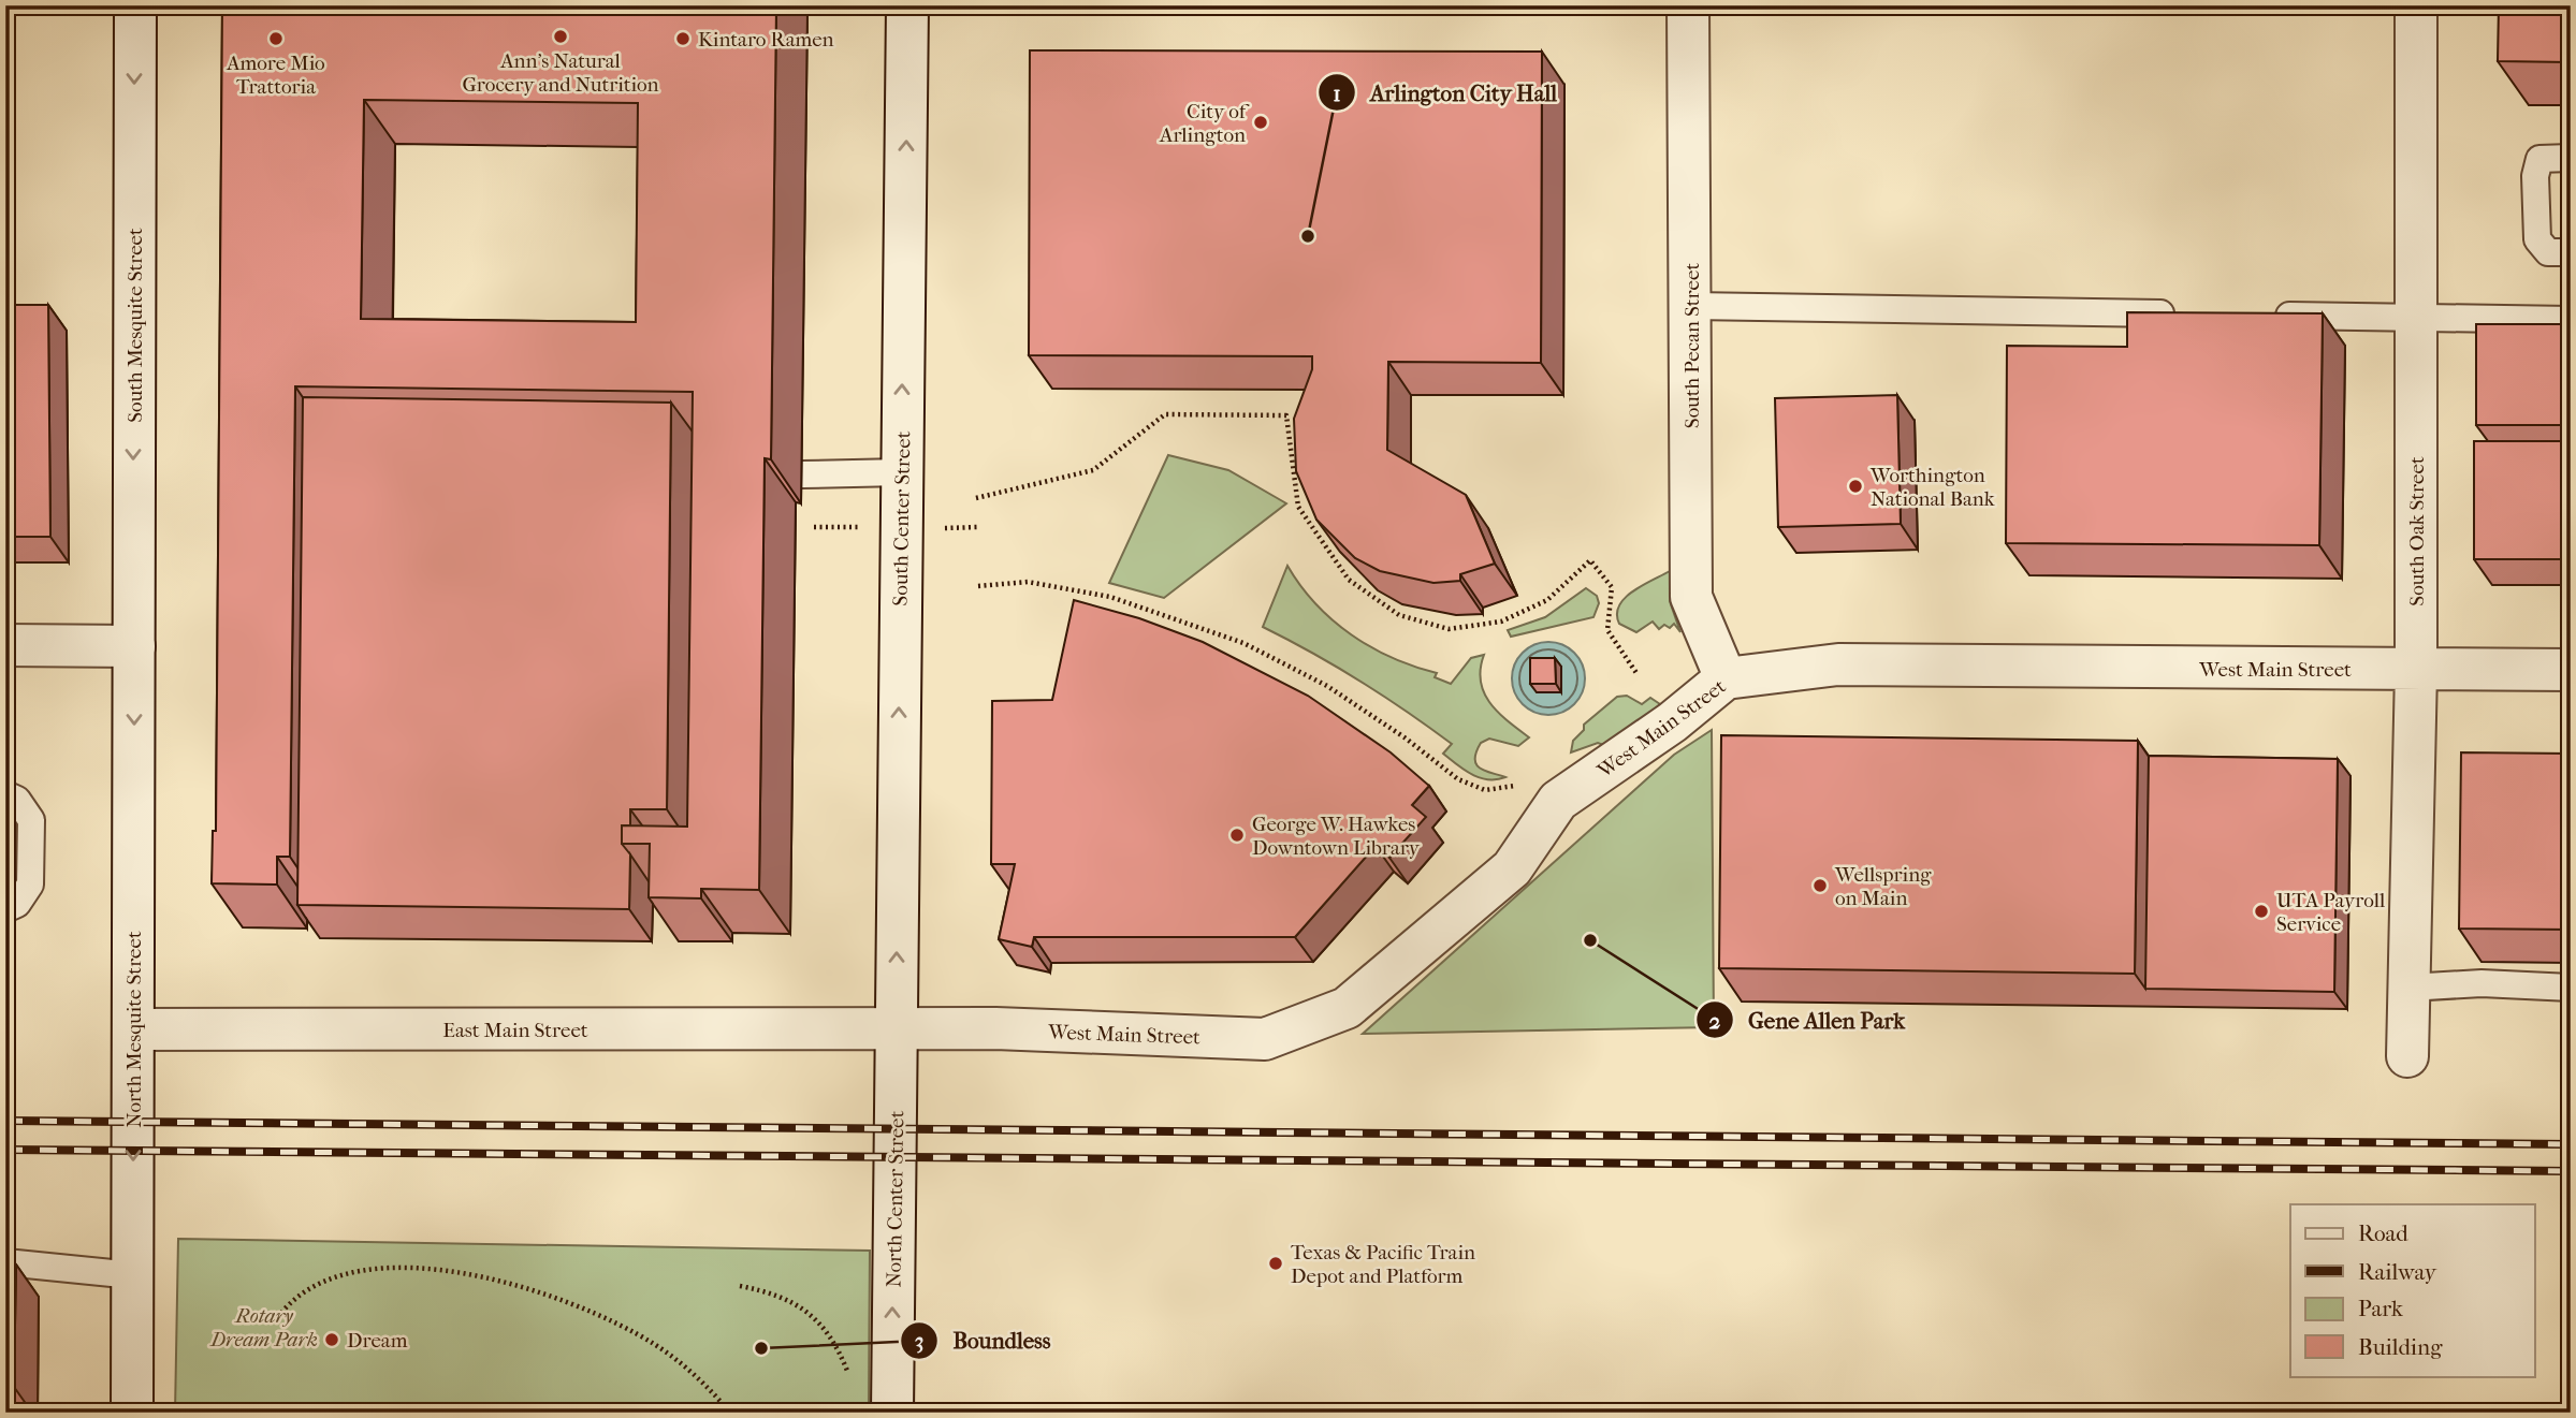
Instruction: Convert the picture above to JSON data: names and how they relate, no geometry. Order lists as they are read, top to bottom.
{
  "streets": {
    "street": [
      "South Mesquite Street",
      "South Pecan Street",
      "South Center Street",
      "South Oak Street",
      "West Main Street",
      "North Mesquite Street",
      "East Main Street",
      "North Center Street"
    ]
  },
  "crossings": [
    ["South Mesquite Street", "North Mesquite Street"],
    ["South Pecan Street", "West Main Street"],
    ["South Center Street", "West Main Street"],
    ["South Center Street", "East Main Street"],
    ["South Center Street", "North Center Street"],
    ["South Oak Street", "West Main Street"],
    ["West Main Street", "East Main Street"],
    ["West Main Street", "North Center Street"],
    ["North Mesquite Street", "East Main Street"],
    ["East Main Street", "North Center Street"]
  ],
  "one_way": [
    "South Mesquite Street",
    "South Center Street",
    "North Mesquite Street",
    "North Center Street"
  ],
  "parks": ["Rotary Dream Park"],
  "places": [
    "Ann's Natural Grocery and Nutrition",
    "Amore Mio Trattoria",
    "Kintaro Ramen",
    "City of Arlington",
    "Arlington City Hall",
    "Worthington National Bank",
    "George W. Hawkes Downtown Library",
    "Wellspring on Main",
    "UTA Payroll Service",
    "Gene Allen Park",
    "Texas & Pacific Train Depot and Platform",
    "Dream",
    "Boundless"
  ],
  "legend": [
    "Road",
    "Railway",
    "Park",
    "Building"
  ]
}
